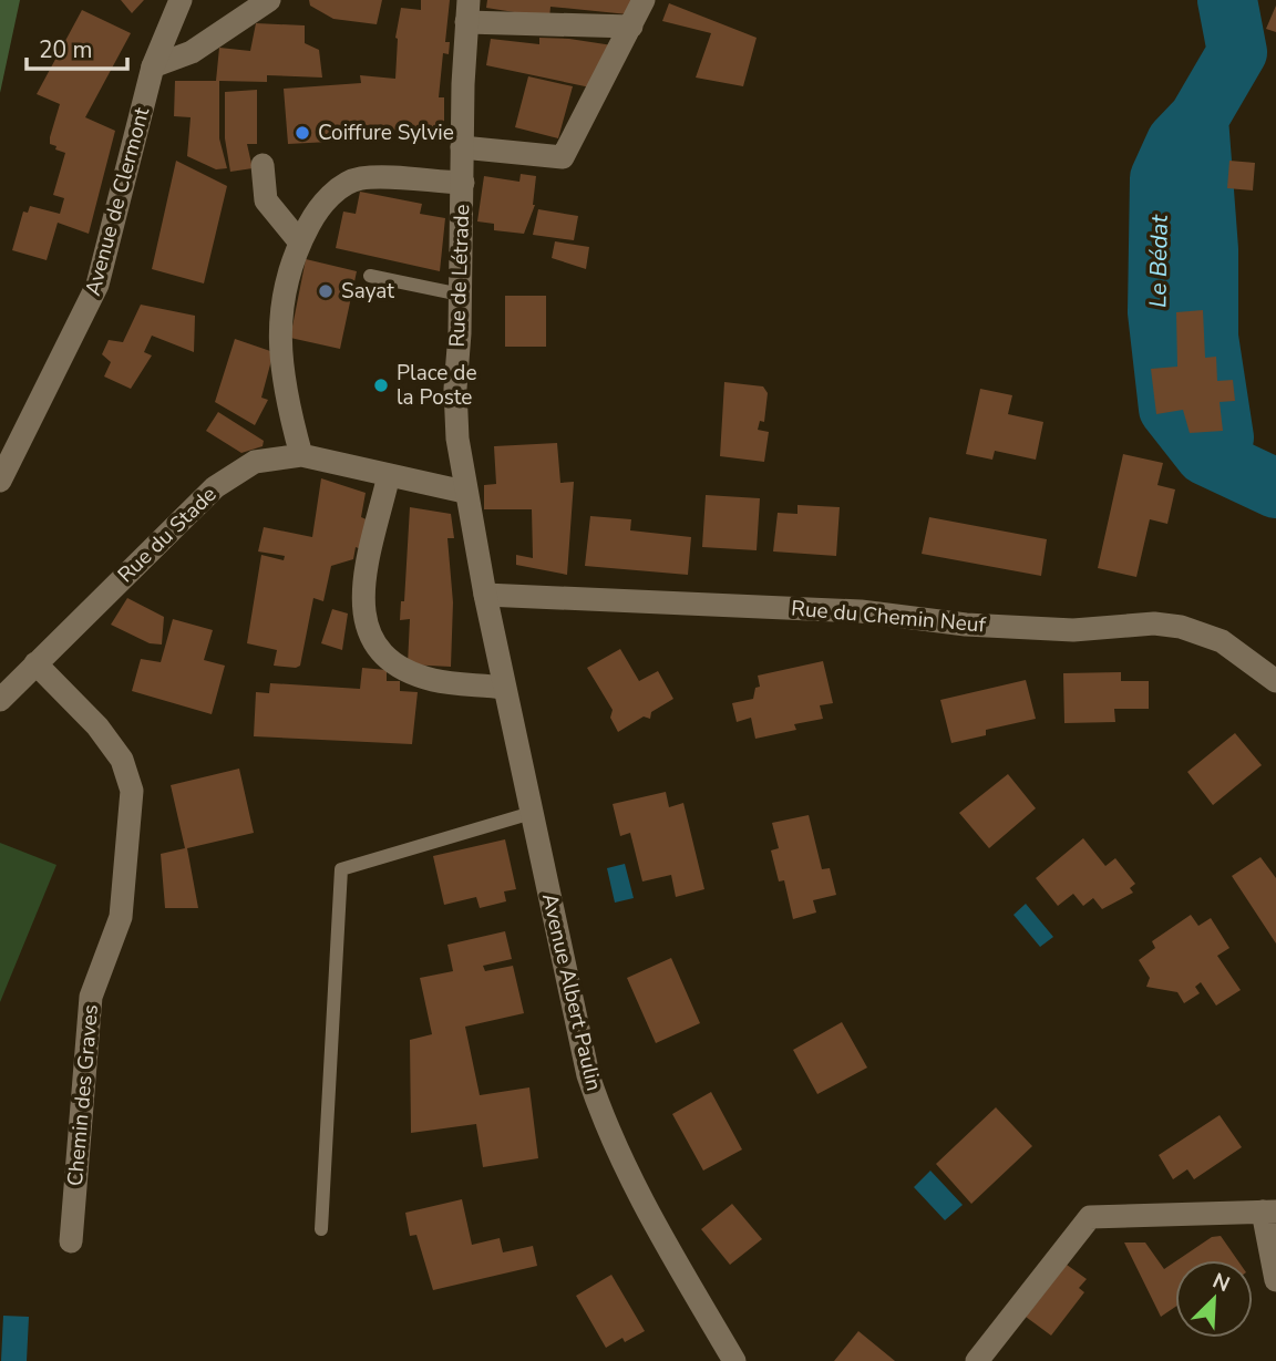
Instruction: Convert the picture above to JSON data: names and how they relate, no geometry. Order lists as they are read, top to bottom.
{
  "streets": {
    "street": [
      "Avenue de Clermont",
      "Rue de Létrade",
      "Rue du Stade",
      "Rue du Chemin Neuf",
      "Avenue Albert Paulin",
      "Chemin des Graves"
    ]
  },
  "crossings": [
    ["Rue de Létrade", "Rue du Stade"],
    ["Rue de Létrade", "Rue du Chemin Neuf"],
    ["Rue de Létrade", "Avenue Albert Paulin"],
    ["Rue du Stade", "Chemin des Graves"],
    ["Rue du Chemin Neuf", "Avenue Albert Paulin"]
  ],
  "water": ["Le Bédat"],
  "places": ["Coiffure Sylvie", "Sayat", "Place de la Poste"],
  "scale_bar": "20 m",
  "north": "top right"
}
